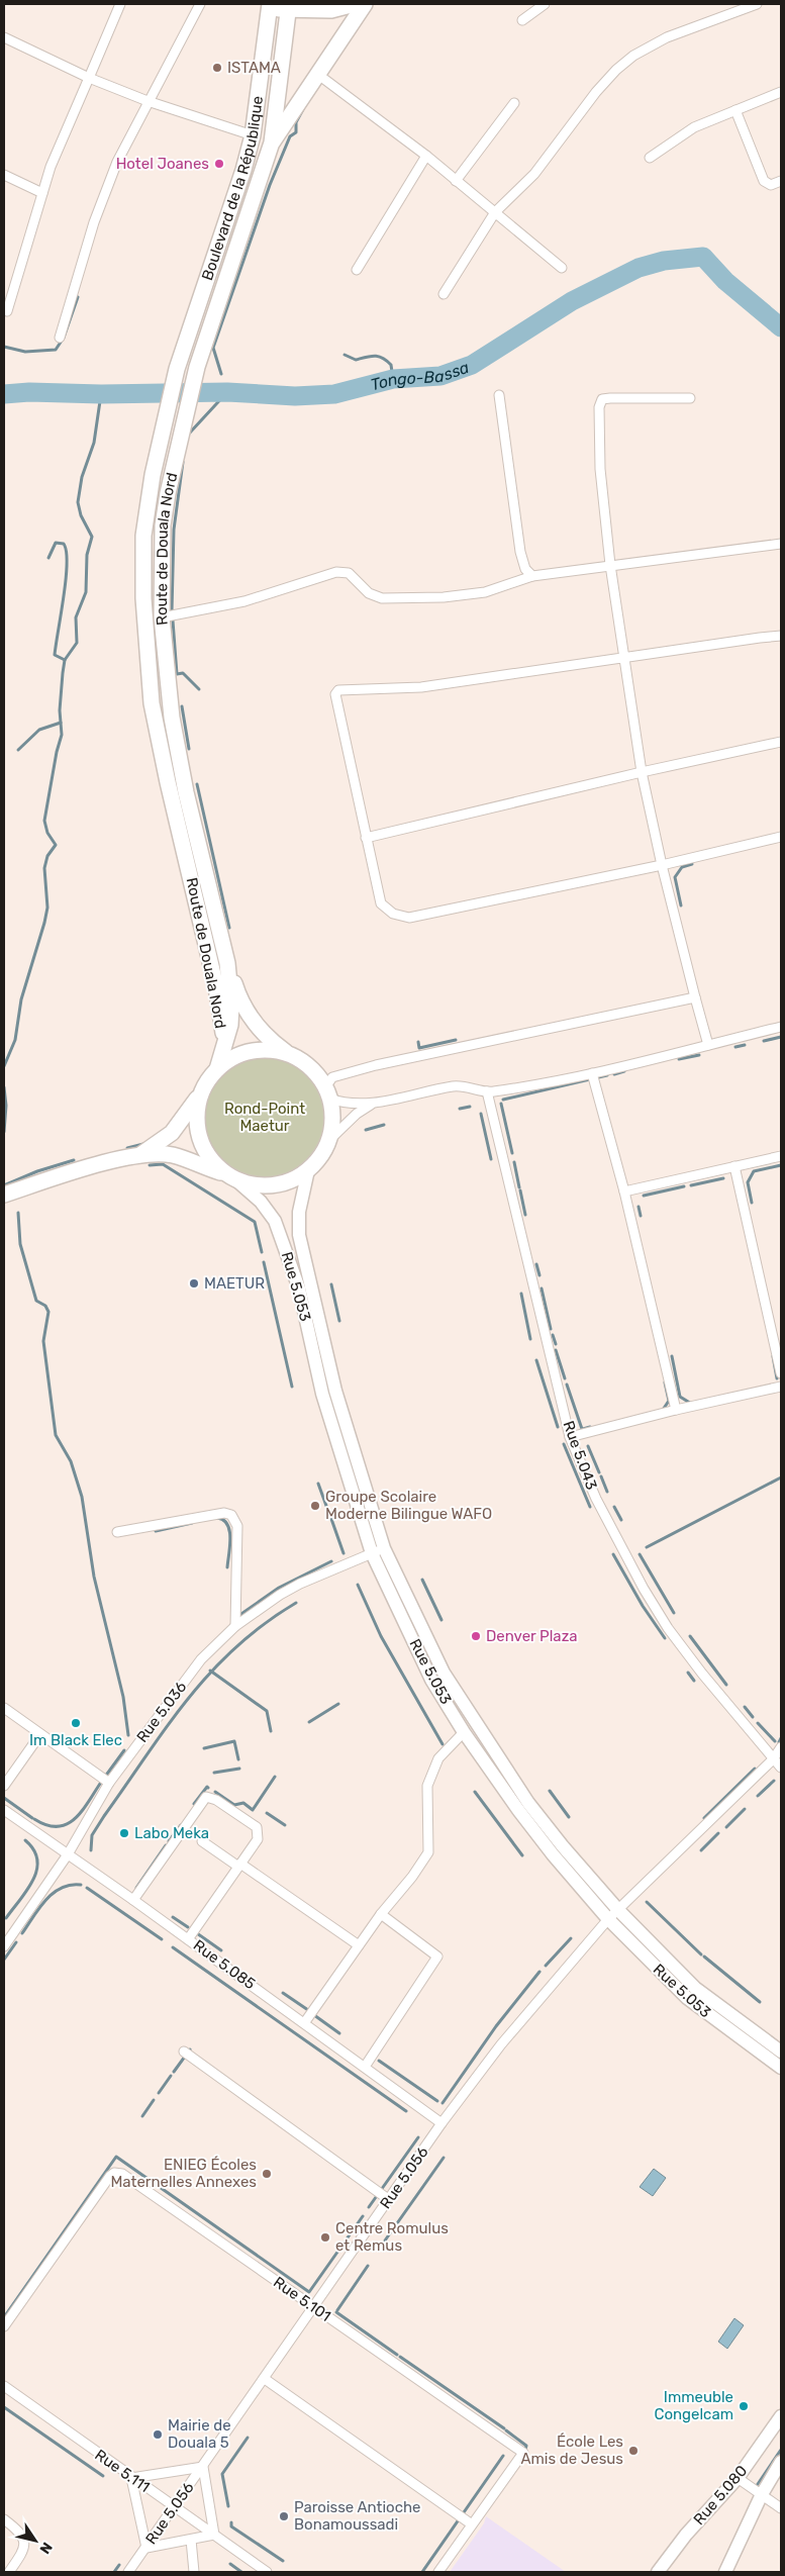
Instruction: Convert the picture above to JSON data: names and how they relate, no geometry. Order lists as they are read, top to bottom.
{
  "streets": {
    "main road": [
      "Boulevard de la République",
      "Route de Douala Nord",
      "Rue 5.053",
      "Rue 5.080"
    ],
    "street": [
      "Rue 5.043",
      "Rue 5.036",
      "Rue 5.085",
      "Rue 5.056",
      "Rue 5.101",
      "Rue 5.111"
    ]
  },
  "crossings": [
    ["Boulevard de la République", "Route de Douala Nord"],
    ["Rue 5.053", "Rue 5.036"],
    ["Rue 5.053", "Rue 5.056"],
    ["Rue 5.043", "Rue 5.056"],
    ["Rue 5.036", "Rue 5.085"],
    ["Rue 5.085", "Rue 5.056"],
    ["Rue 5.056", "Rue 5.101"],
    ["Rue 5.056", "Rue 5.111"]
  ],
  "water": ["Tongo-Bassa"],
  "parks": ["Rond-Point Maetur"],
  "places": [
    "ISTAMA",
    "Hotel Joanes",
    "MAETUR",
    "Groupe Scolaire Moderne Bilingue WAFO",
    "Denver Plaza",
    "Im Black Elec",
    "Labo Meka",
    "ENIEG Écoles Maternelles Annexes",
    "Centre Romulus et Remus",
    "Immeuble Congelcam",
    "Mairie de Douala 5",
    "École Les Amis de Jesus",
    "Paroisse Antioche Bonamoussadi"
  ],
  "north": "bottom right"
}
